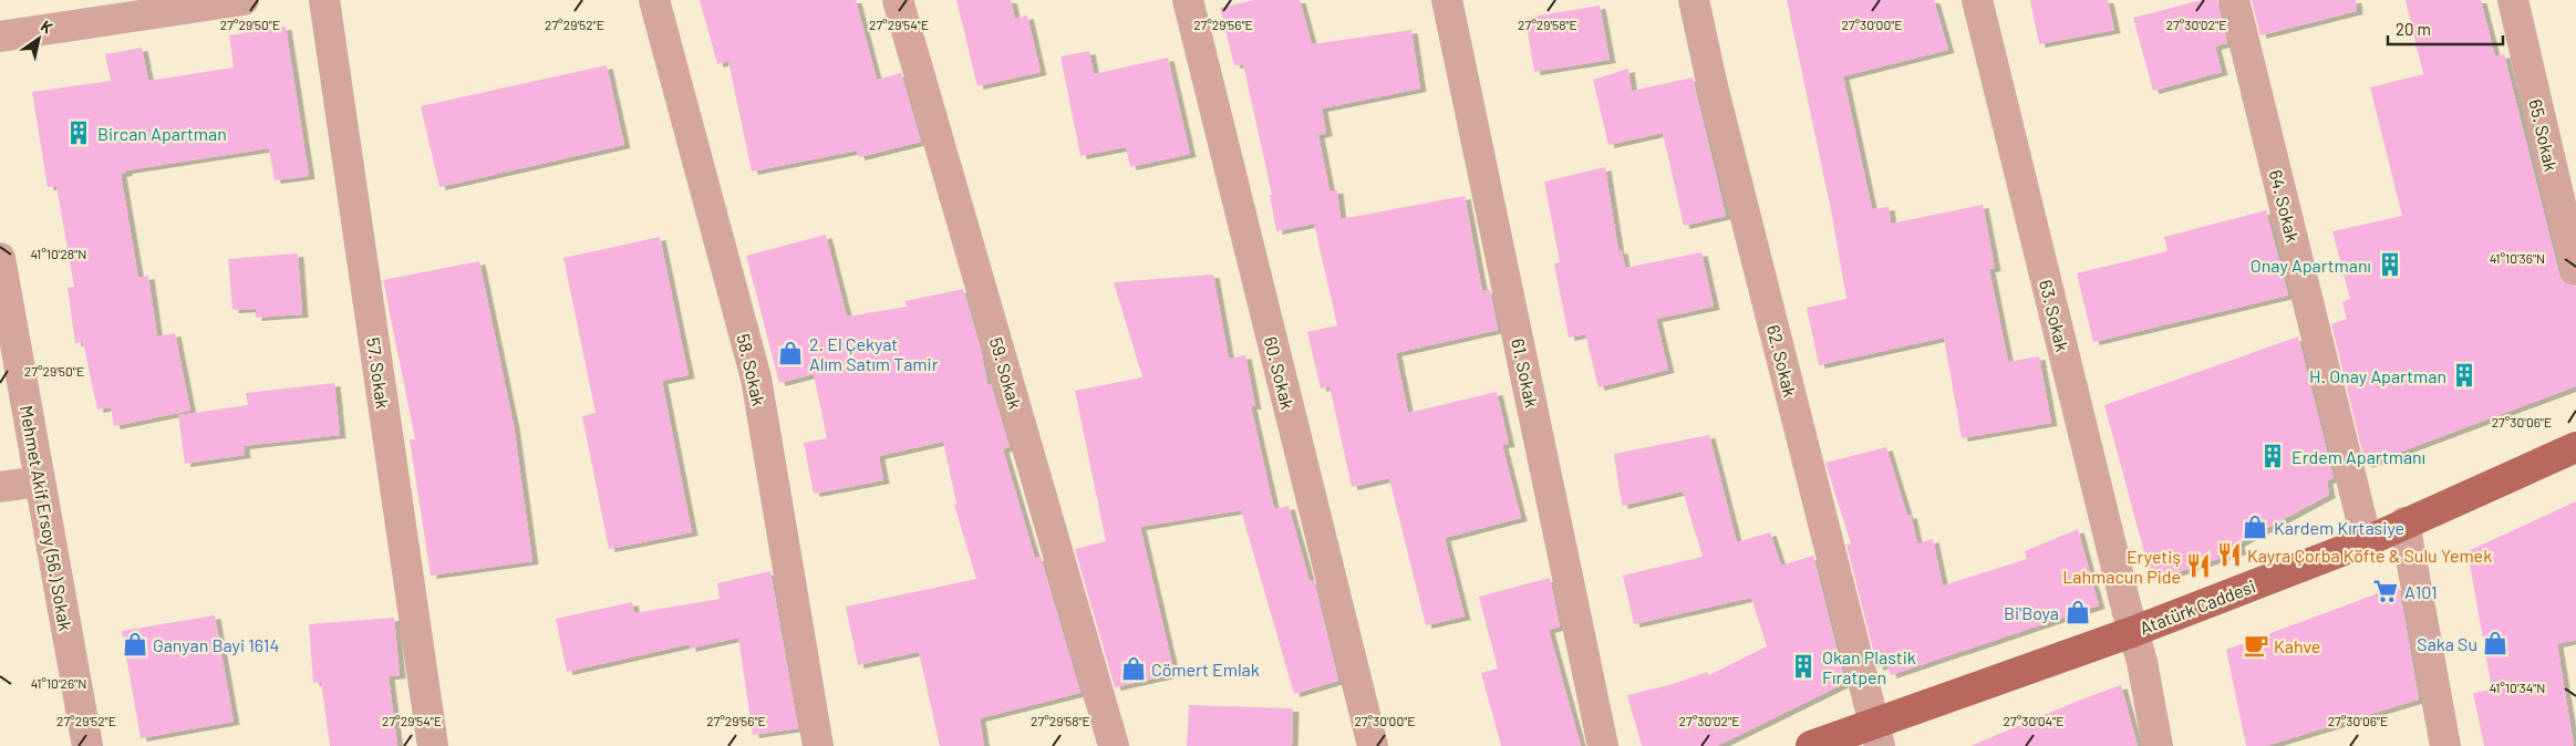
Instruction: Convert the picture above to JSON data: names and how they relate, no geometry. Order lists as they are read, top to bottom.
{
  "streets": {
    "main road": ["Atatürk Caddesi"],
    "street": [
      "65. Sokak",
      "64. Sokak",
      "63. Sokak",
      "62. Sokak",
      "58. Sokak",
      "57. Sokak",
      "59. Sokak",
      "60. Sokak",
      "61. Sokak",
      "Mehmet Akif Ersoy (56.) Sokak"
    ]
  },
  "crossings": [
    ["64. Sokak", "Atatürk Caddesi"],
    ["63. Sokak", "Atatürk Caddesi"],
    ["62. Sokak", "Atatürk Caddesi"]
  ],
  "places": {
    "building": [
      "Bircan Apartman",
      "Onay Apartmanı",
      "H. Onay Apartman",
      "Erdem Apartmanı",
      "Okan Plastik Fıratpen"
    ],
    "shop": [
      "2. El Çekyat Alım Satım Tamir",
      "Kardem Kırtasiye",
      "Bi'Boya",
      "Saka Su",
      "Ganyan Bayi 1614",
      "Cömert Emlak"
    ],
    "restaurant": ["Kayra Çorba Köfte & Sulu Yemek", "Eryetiş Lahmacun Pide"],
    "supermarket": ["A101"],
    "cafe": ["Kahve"]
  },
  "scale_bar": "20 m",
  "north": "top right",
  "coordinates": [
    "27°30'02\"E",
    "27°29'50\"E",
    "27°29'52\"E",
    "27°29'54\"E",
    "27°29'56\"E",
    "27°29'58\"E",
    "27°30'00\"E",
    "41°10'28\"N",
    "41°10'36\"N",
    "27°30'06\"E",
    "41°10'26\"N",
    "41°10'34\"N",
    "27°30'04\"E"
  ]
}
